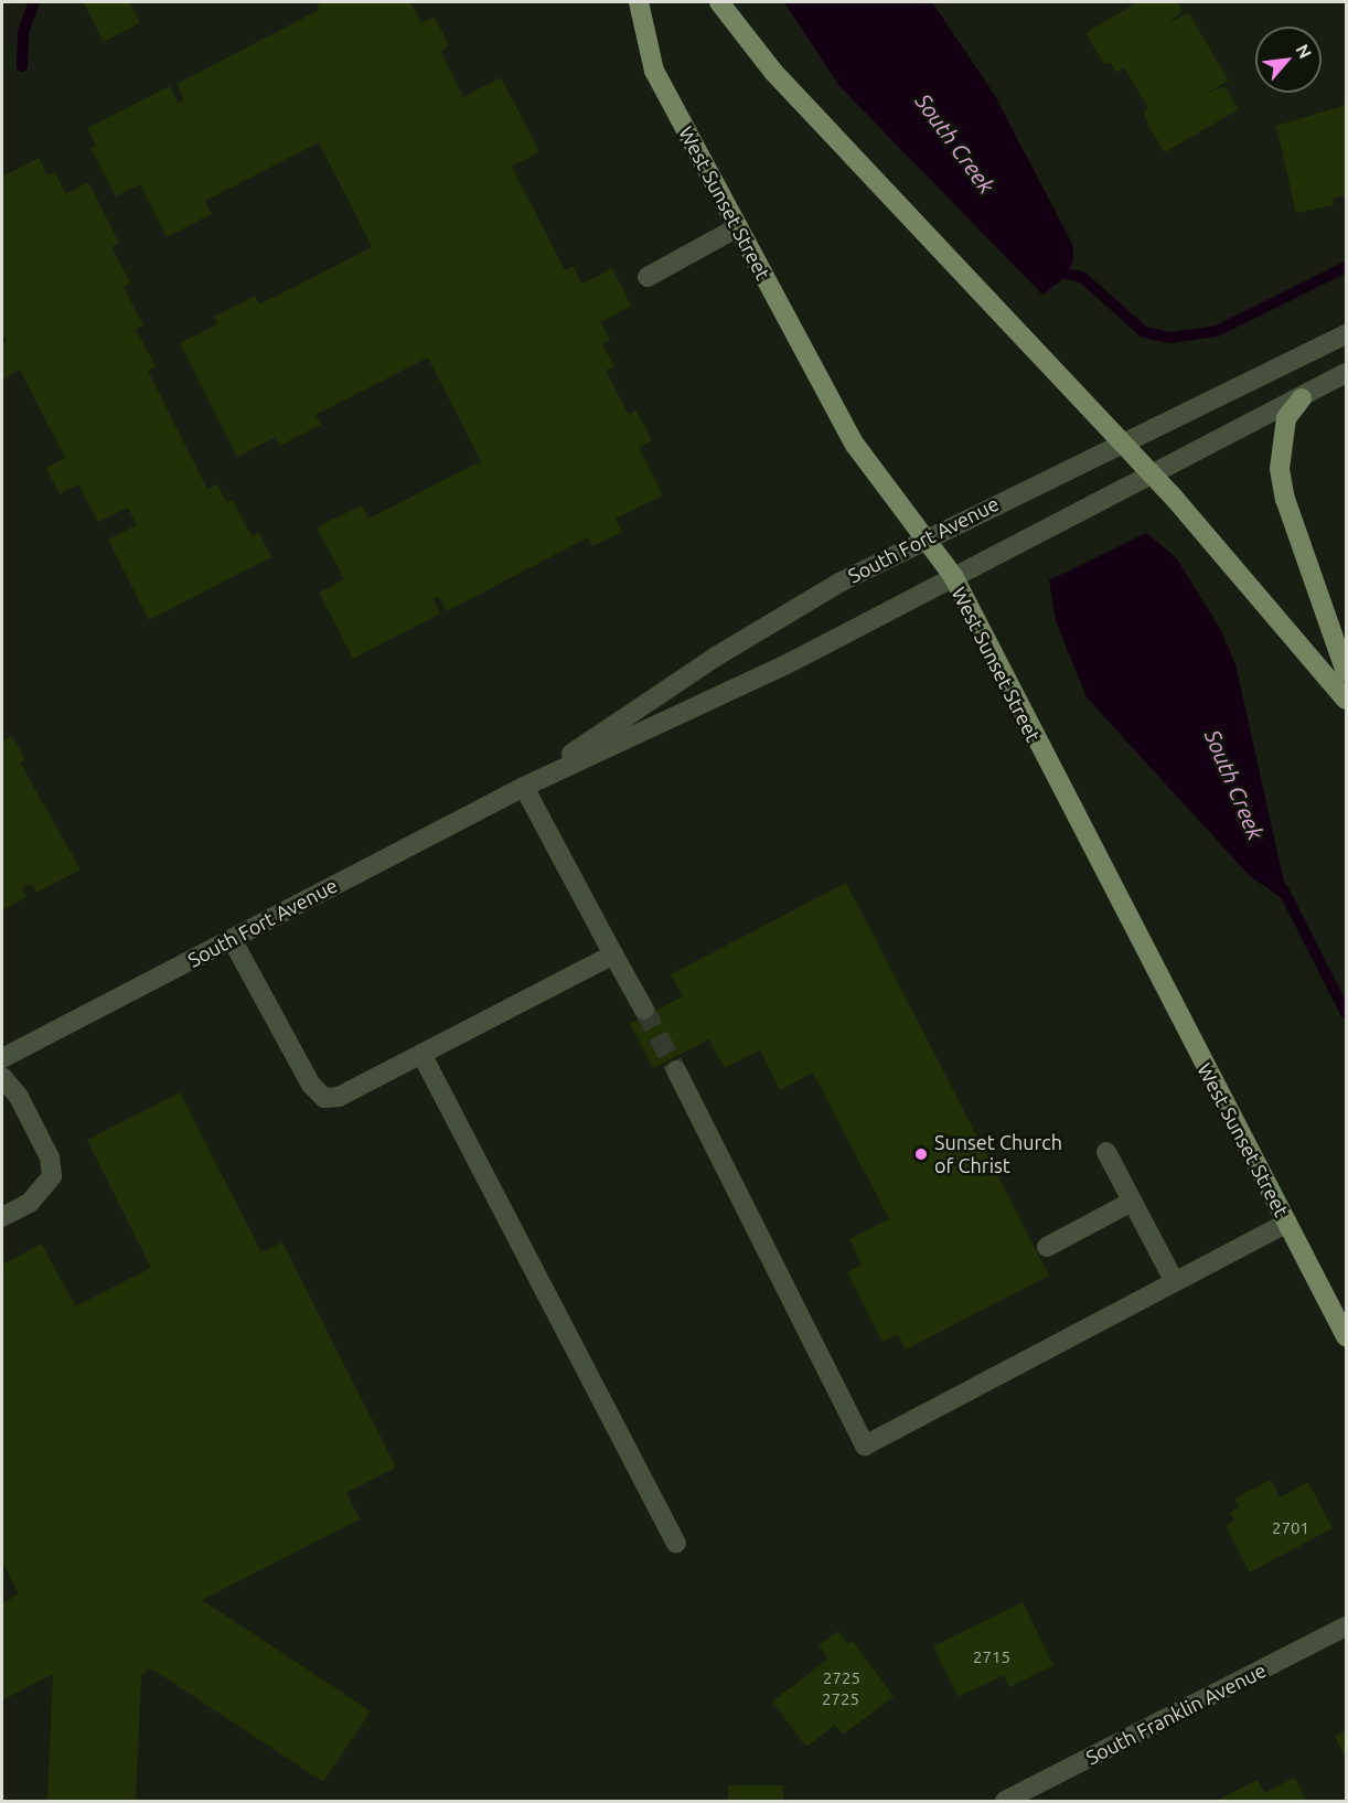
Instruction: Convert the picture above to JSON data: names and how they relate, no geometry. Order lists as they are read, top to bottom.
{
  "streets": {
    "main road": ["West Sunset Street"],
    "street": ["South Fort Avenue", "South Franklin Avenue"]
  },
  "crossings": [
    ["West Sunset Street", "South Fort Avenue"]
  ],
  "water": ["South Creek"],
  "places": ["Sunset Church of Christ"],
  "house_numbers": [
    "2701",
    "2715",
    "2725",
    "2725"
  ],
  "north": "top right"
}
